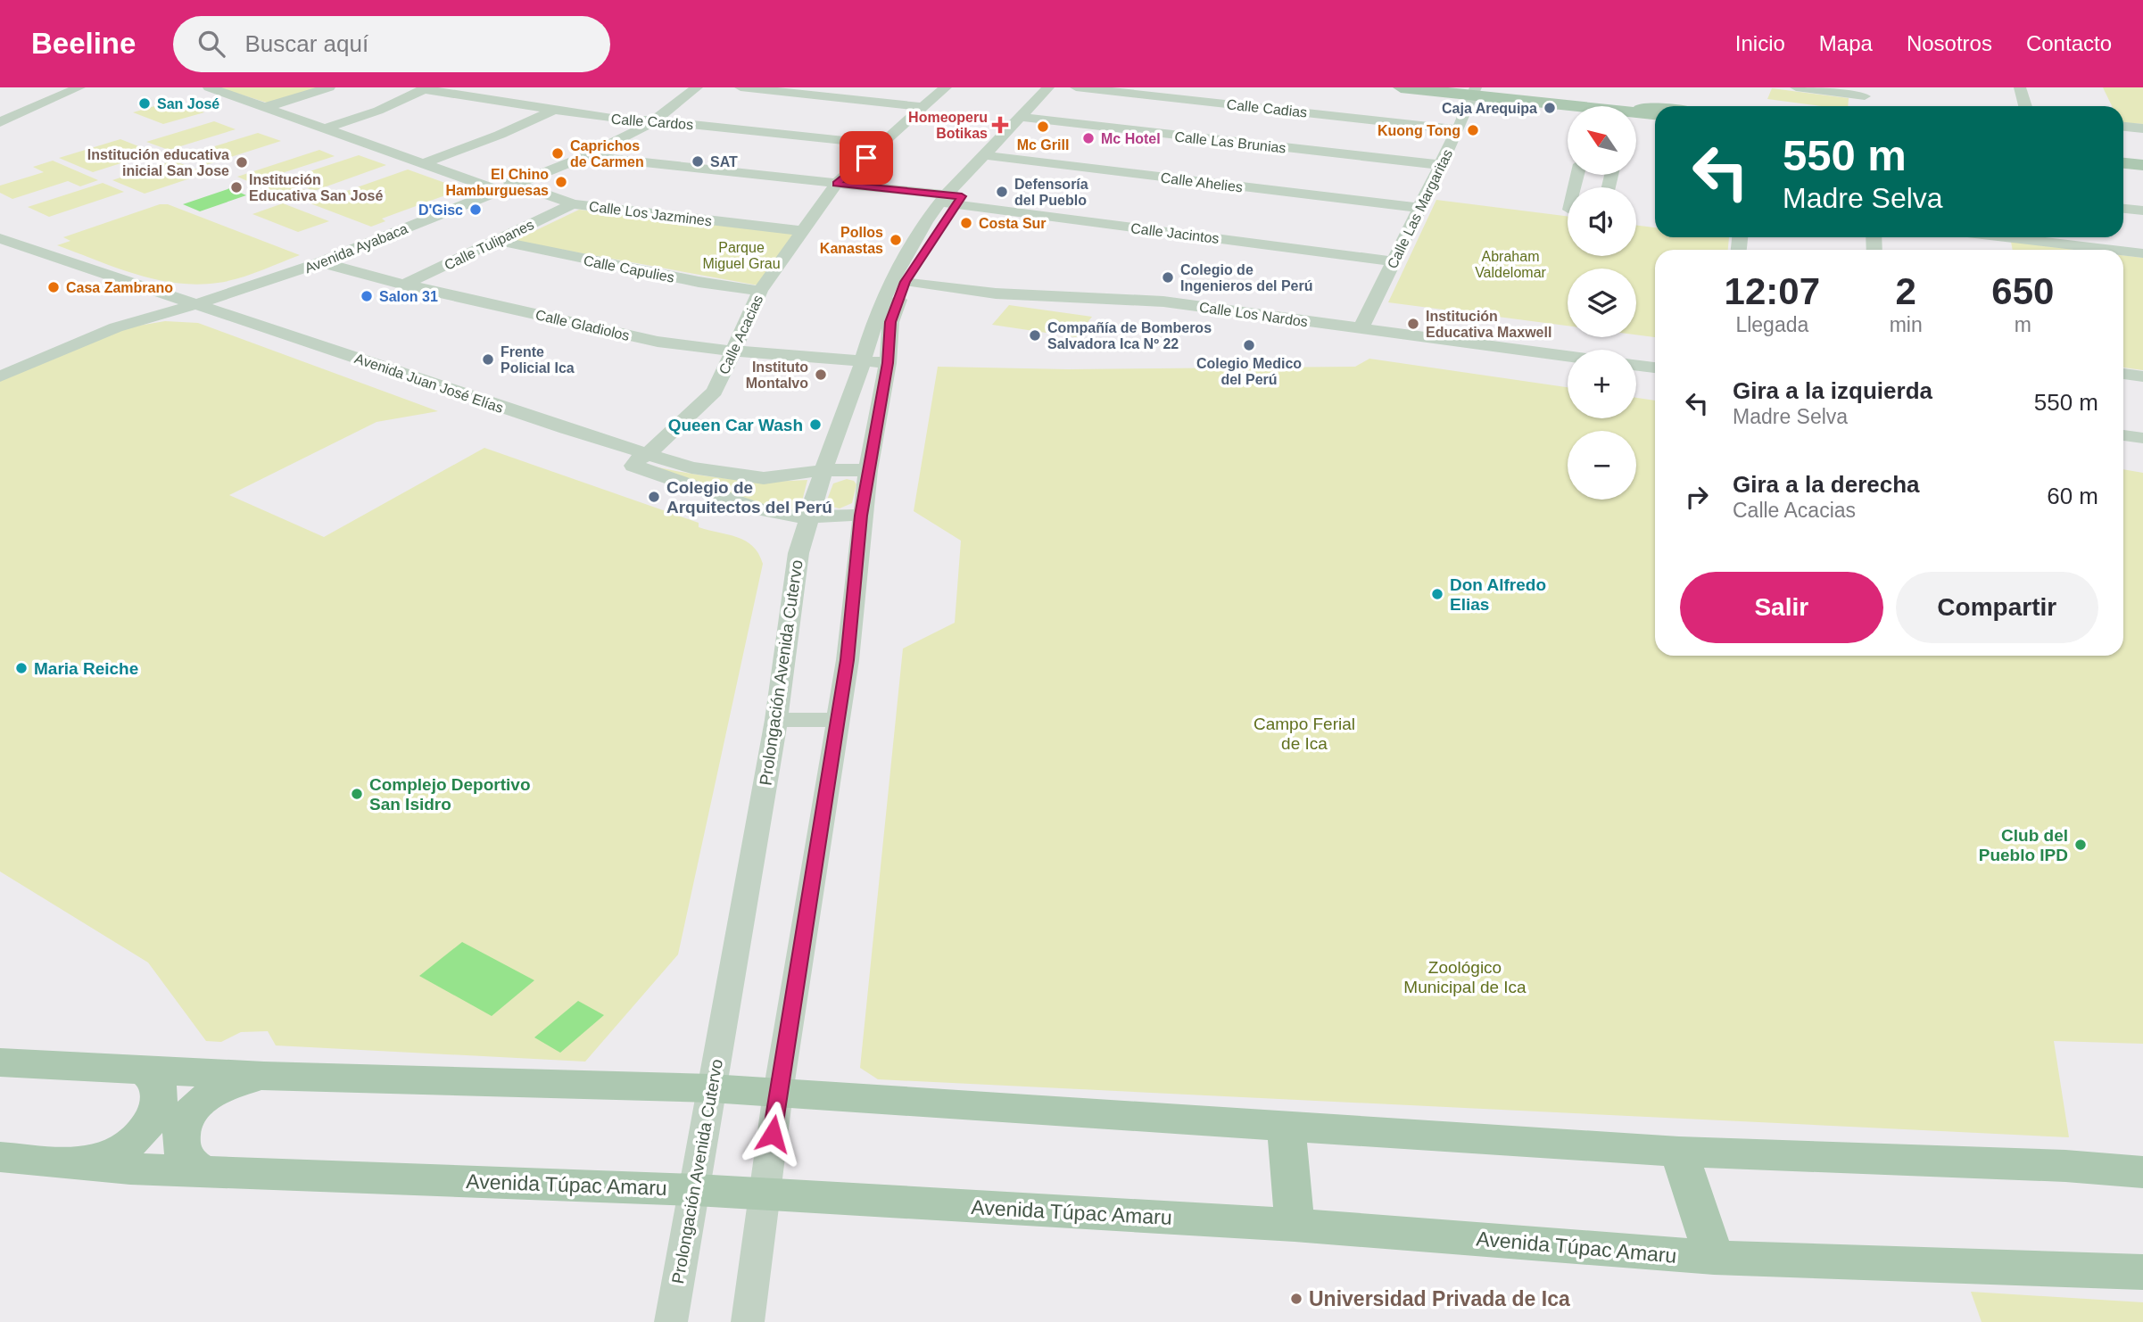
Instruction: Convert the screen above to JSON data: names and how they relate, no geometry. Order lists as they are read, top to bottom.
{
  "streets": {
    "main road": ["Avenida Túpac Amaru"],
    "street": [
      "Calle Cadias",
      "Calle Cardos",
      "Calle Las Brunias",
      "Calle Ahelies",
      "Calle Las Margaritas",
      "Calle Los Jazmines",
      "Calle Jacintos",
      "Calle Tulipanes",
      "Avenida Ayabaca",
      "Calle Capulies",
      "Calle Los Nardos",
      "Calle Gladiolos",
      "Calle Acacias",
      "Avenida Juan José Elías",
      "Prolongación Avenida Cutervo"
    ]
  },
  "crossings": [
    ["Calle Cadias", "Calle Las Margaritas"],
    ["Calle Cardos", "Avenida Ayabaca"],
    ["Calle Cardos", "Calle Acacias"],
    ["Calle Las Brunias", "Calle Las Margaritas"],
    ["Calle Las Brunias", "Prolongación Avenida Cutervo"],
    ["Calle Ahelies", "Calle Las Margaritas"],
    ["Calle Ahelies", "Prolongación Avenida Cutervo"],
    ["Calle Las Margaritas", "Calle Jacintos"],
    ["Calle Las Margaritas", "Calle Los Nardos"],
    ["Calle Los Jazmines", "Calle Tulipanes"],
    ["Calle Los Jazmines", "Avenida Ayabaca"],
    ["Calle Los Jazmines", "Calle Acacias"],
    ["Calle Jacintos", "Avenida Ayabaca"],
    ["Calle Jacintos", "Calle Acacias"],
    ["Calle Jacintos", "Prolongación Avenida Cutervo"],
    ["Calle Tulipanes", "Calle Capulies"],
    ["Calle Tulipanes", "Calle Gladiolos"],
    ["Avenida Ayabaca", "Calle Gladiolos"],
    ["Avenida Ayabaca", "Avenida Juan José Elías"],
    ["Calle Capulies", "Calle Acacias"],
    ["Calle Los Nardos", "Prolongación Avenida Cutervo"],
    ["Calle Gladiolos", "Calle Acacias"],
    ["Calle Gladiolos", "Prolongación Avenida Cutervo"],
    ["Calle Acacias", "Avenida Juan José Elías"],
    ["Avenida Juan José Elías", "Prolongación Avenida Cutervo"],
    ["Prolongación Avenida Cutervo", "Avenida Túpac Amaru"]
  ],
  "parks": [
    "Parque Miguel Grau",
    "Abraham Valdelomar",
    "Campo Ferial de Ica",
    "Zoológico Municipal de Ica"
  ],
  "places": {
    "other": [
      "San José",
      "Caja Arequipa",
      "Mc Grill",
      "Kuong Tong",
      "Mc Hotel",
      "Caprichos de Carmen",
      "SAT",
      "Institución educativa inicial San Jose",
      "El Chino Hamburguesas",
      "Institución Educativa San José",
      "Defensoría del Pueblo",
      "D'Gisc",
      "Costa Sur",
      "Pollos Kanastas",
      "Colegio de Ingenieros del Perú",
      "Casa Zambrano",
      "Salon 31",
      "Institución Educativa Maxwell",
      "Compañía de Bomberos Salvadora Ica Nº 22",
      "Colegio Medico del Perú",
      "Frente Policial Ica",
      "Instituto Montalvo",
      "Queen Car Wash",
      "Colegio de Arquitectos del Perú",
      "Don Alfredo Elias",
      "Maria Reiche",
      "Complejo Deportivo San Isidro",
      "Club del Pueblo IPD",
      "Universidad Privada de Ica"
    ],
    "health": ["Homeoperu Botikas"]
  },
  "north": "top left",
  "page": {
    "header": "Beeline",
    "search": "Buscar aquí",
    "nav": [
      "Inicio",
      "Mapa",
      "Nosotros",
      "Contacto"
    ],
    "map_buttons": ["+", "−"],
    "turn": ["550 m", "Madre Selva"],
    "eta": [
      "12:07",
      "Llegada",
      "2",
      "min",
      "650",
      "m"
    ],
    "list": [
      {
        "name": "Gira a la izquierda",
        "note": "Madre Selva",
        "value": "550 m"
      },
      {
        "name": "Gira a la derecha",
        "note": "Calle Acacias",
        "value": "60 m"
      }
    ],
    "buttons": ["Salir", "Compartir"]
  }
}
